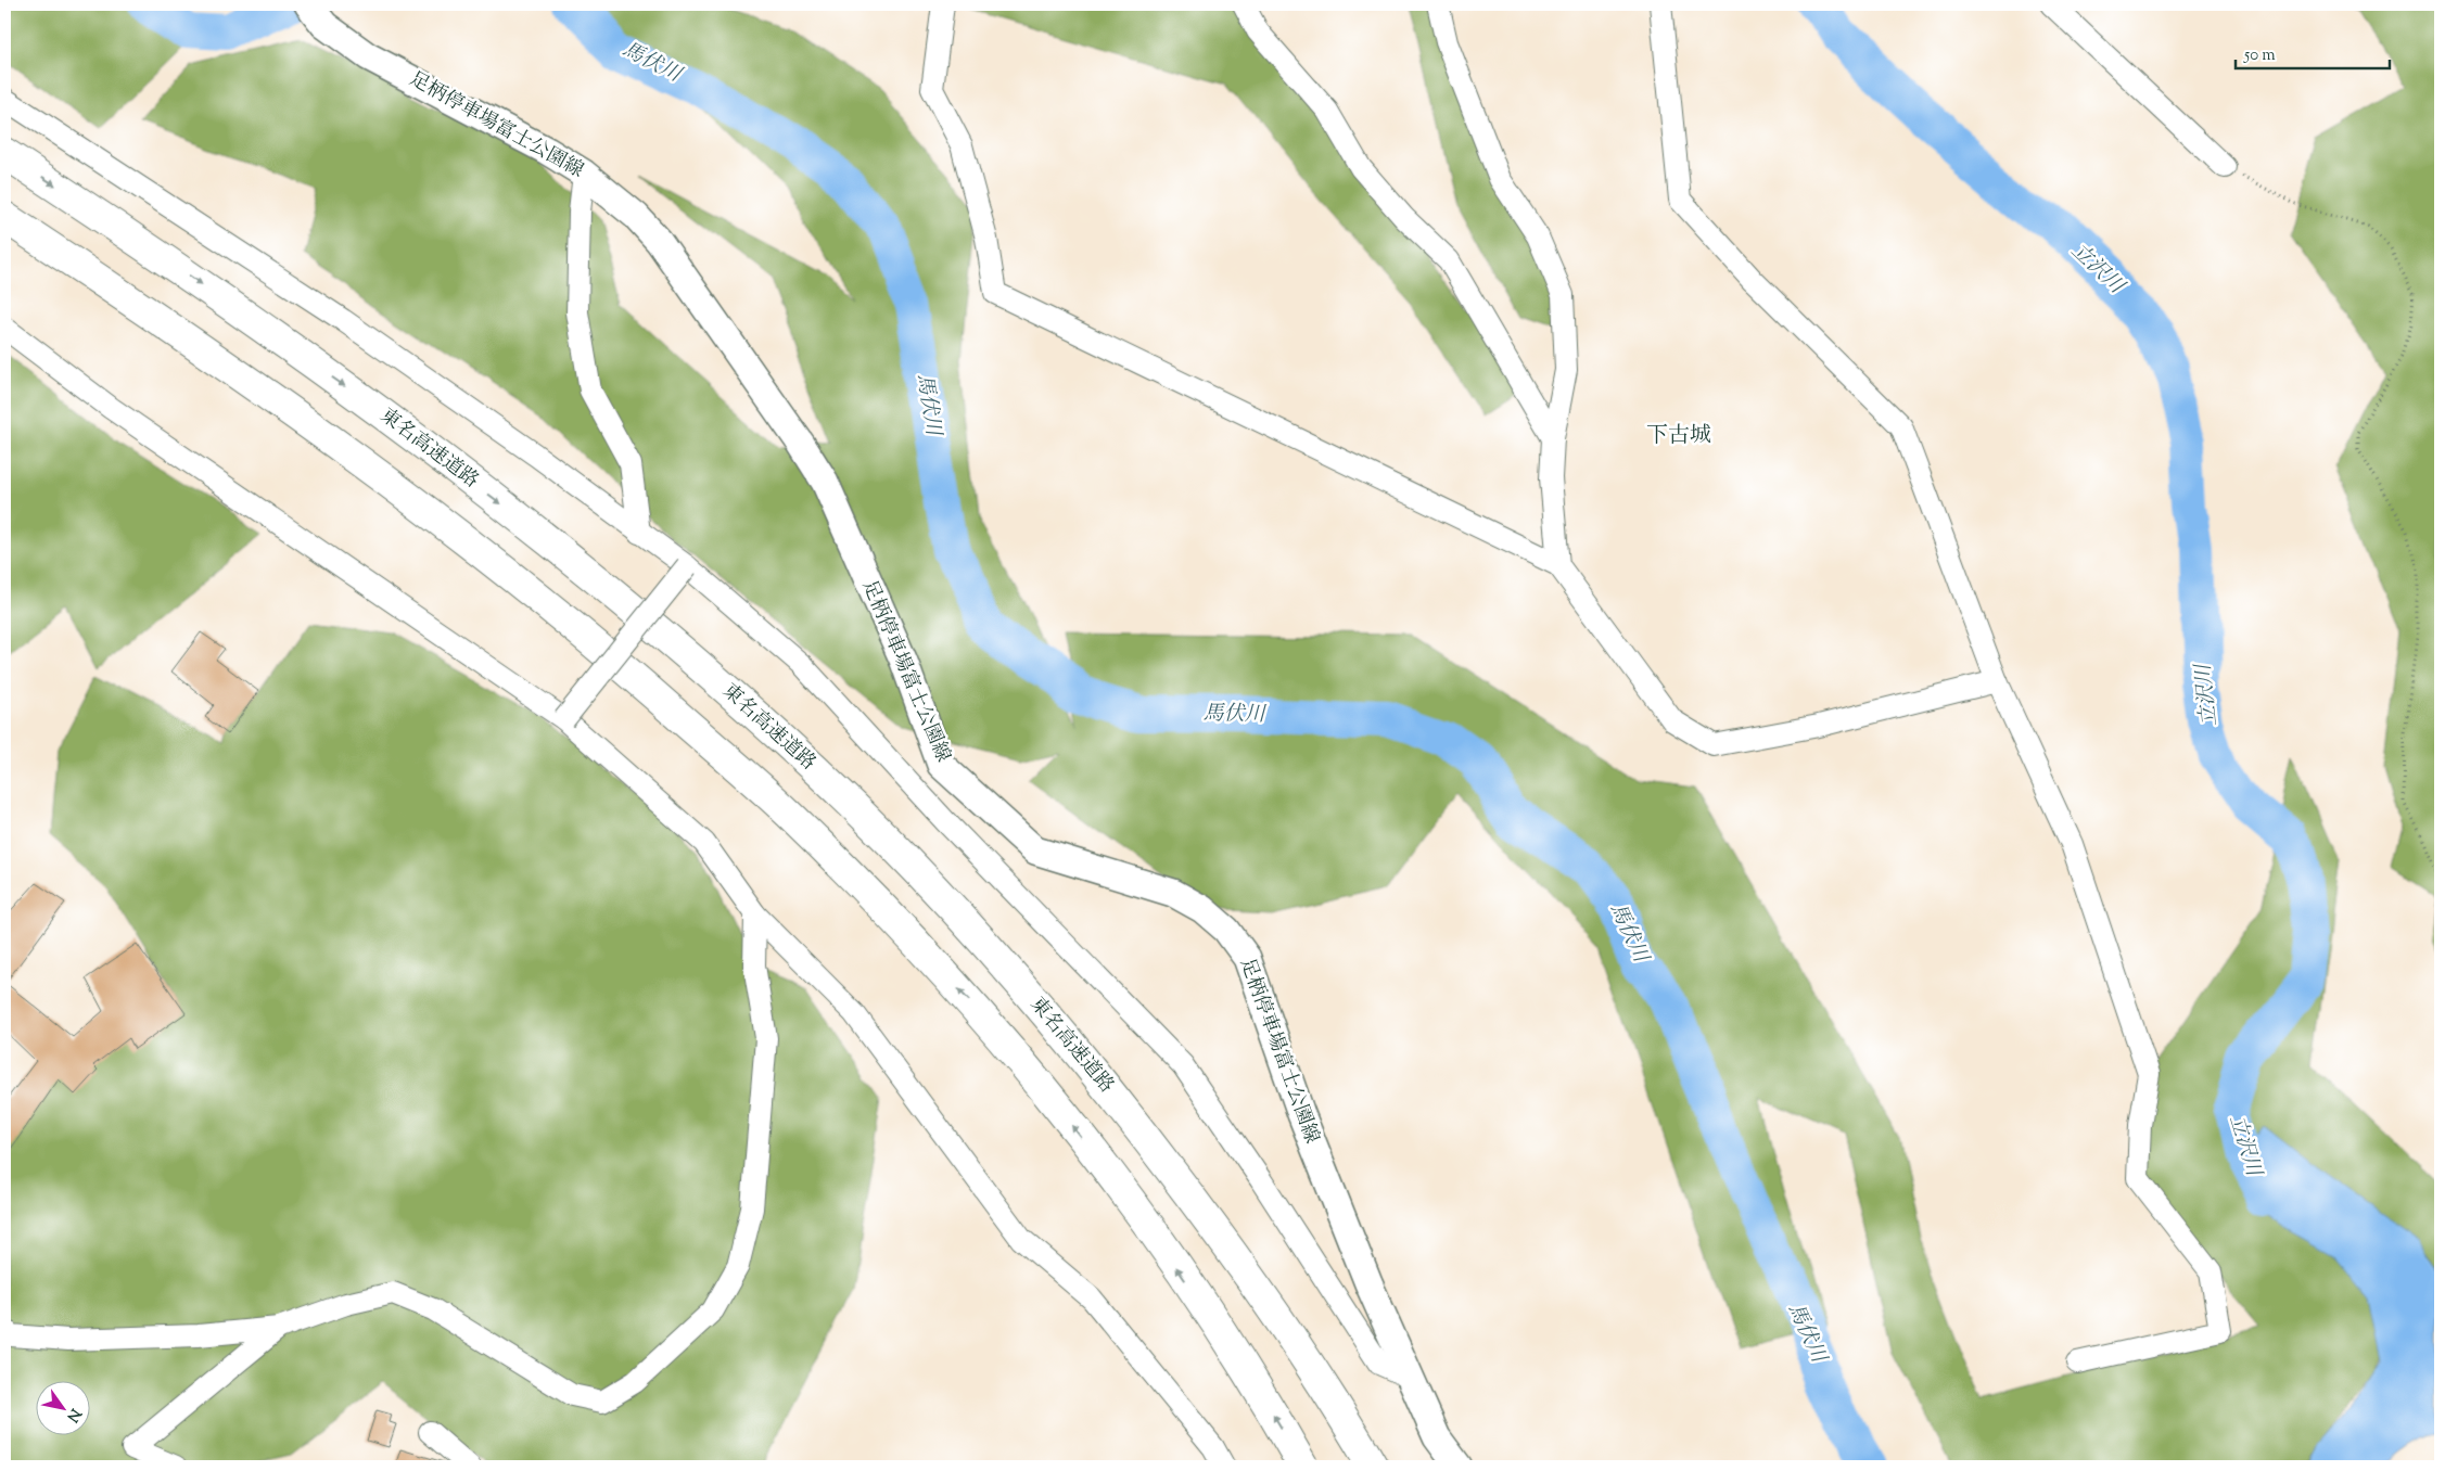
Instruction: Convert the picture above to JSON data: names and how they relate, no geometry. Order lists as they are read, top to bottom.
{
  "streets": {
    "highway": ["東名高速道路"],
    "main road": ["足柄停車場富士公園線"]
  },
  "districts": ["下古城"],
  "water": ["馬伏川", "立沢川"],
  "scale_bar": "50 m",
  "north": "bottom right"
}
